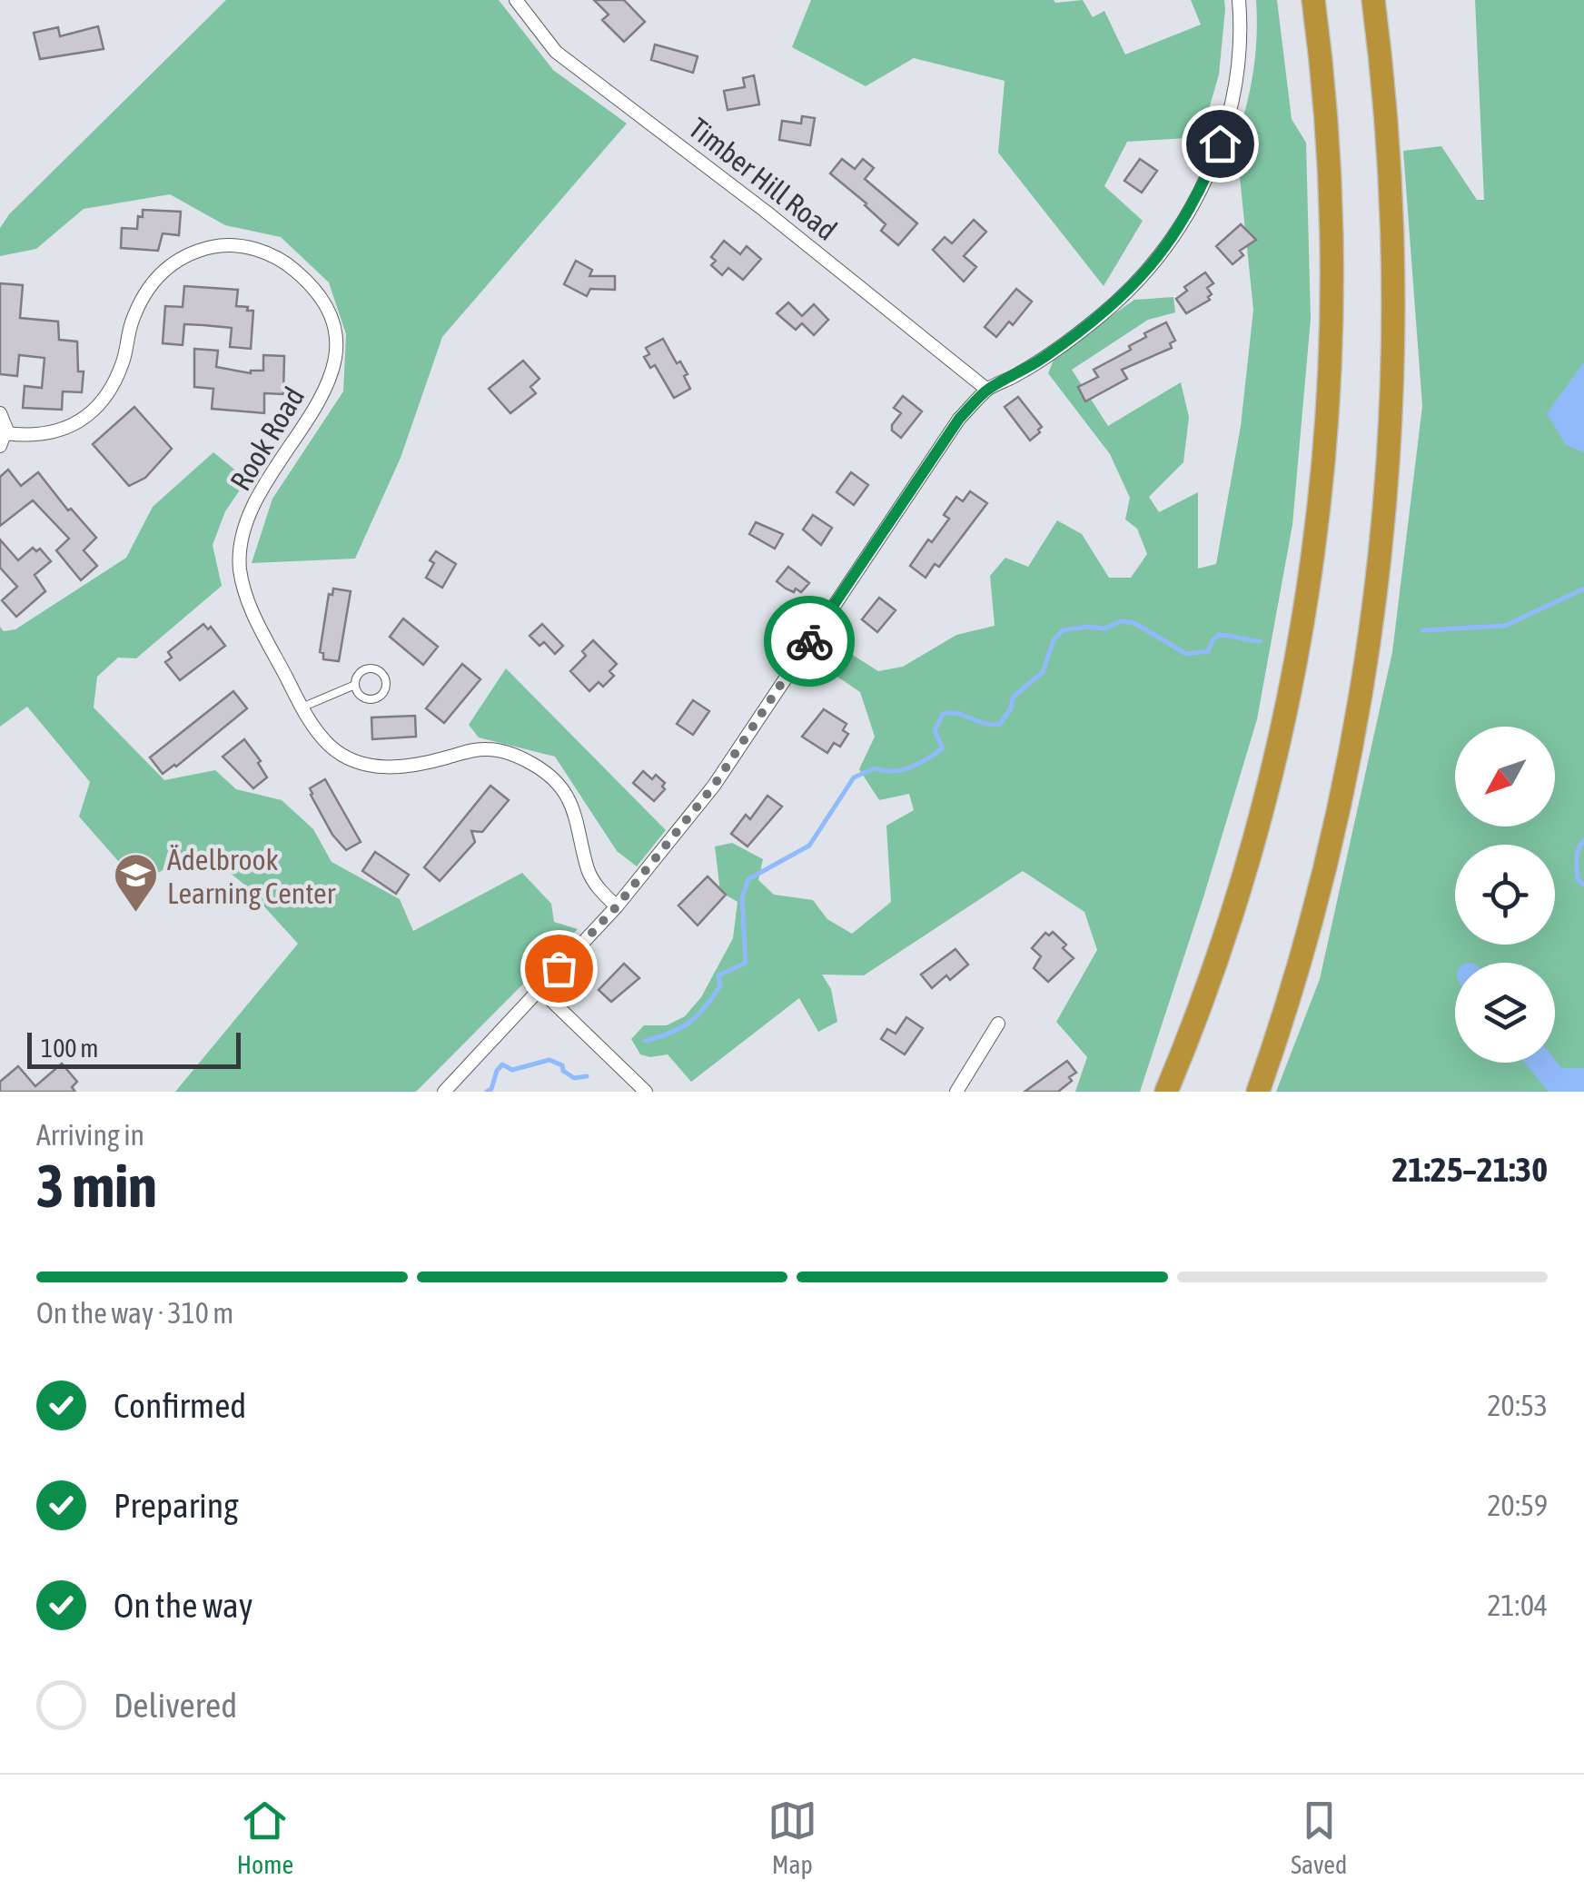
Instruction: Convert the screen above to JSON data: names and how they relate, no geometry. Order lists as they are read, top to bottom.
{
  "streets": {
    "street": ["Timber Hill Road", "Rook Road"]
  },
  "places": {
    "school or university": ["Ädelbrook Learning Center"]
  },
  "scale_bar": "100 m",
  "north": "bottom left",
  "page": {
    "scale": "100 m",
    "heading": ["3 min", "Arriving in", "21:25–21:30"],
    "bar": "On the way · 310 m",
    "list": [
      ["Confirmed", "20:53"],
      ["Preparing", "20:59"],
      ["On the way", "21:04"],
      "Delivered"
    ],
    "tabs": ["Home", "Map", "Saved"]
  }
}
